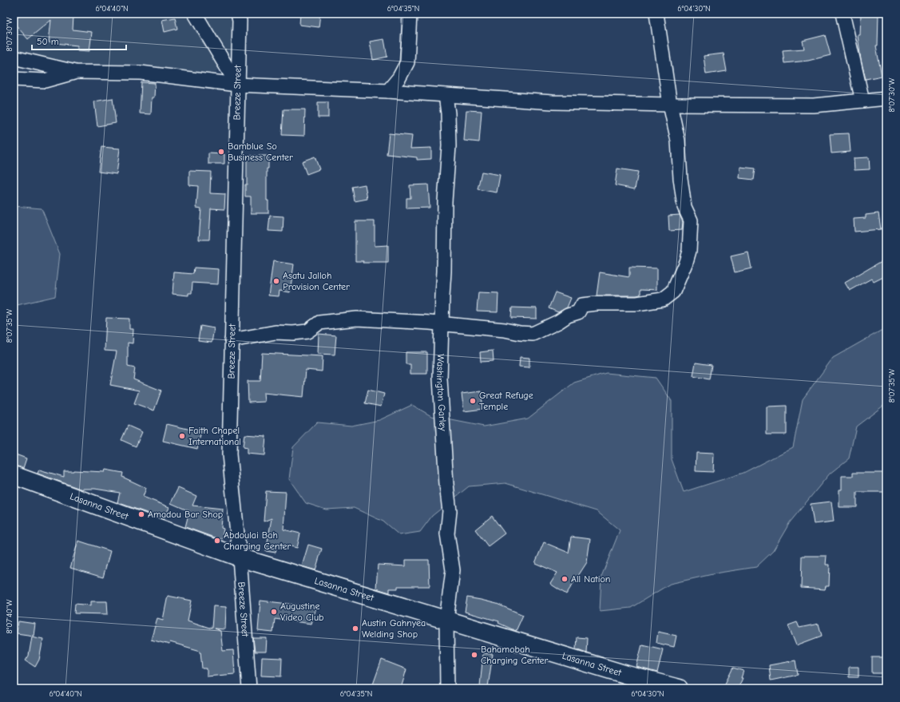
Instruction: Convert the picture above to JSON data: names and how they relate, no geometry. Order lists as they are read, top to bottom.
{
  "streets": {
    "street": ["Breeze Street", "Washington Garley", "Lasanna Street"]
  },
  "crossings": [
    ["Breeze Street", "Lasanna Street"],
    ["Washington Garley", "Lasanna Street"]
  ],
  "places": [
    "Bamblue So Business Center",
    "Asatu Jalloh Provision Center",
    "Great Refuge Temple",
    "Faith Chapel International",
    "Amadou Bar Shop",
    "Abdoulai Bah Charging Center",
    "All Nation",
    "Augustine Video Club",
    "Austin Gahnyea Welding Shop",
    "Bahamobah Charging Center"
  ],
  "scale_bar": "50 m",
  "coordinates": [
    "6°04'40\"N",
    "6°04'35\"N",
    "6°04'30\"N",
    "8°07'30\"W",
    "8°07'35\"W",
    "8°07'40\"W"
  ]
}
